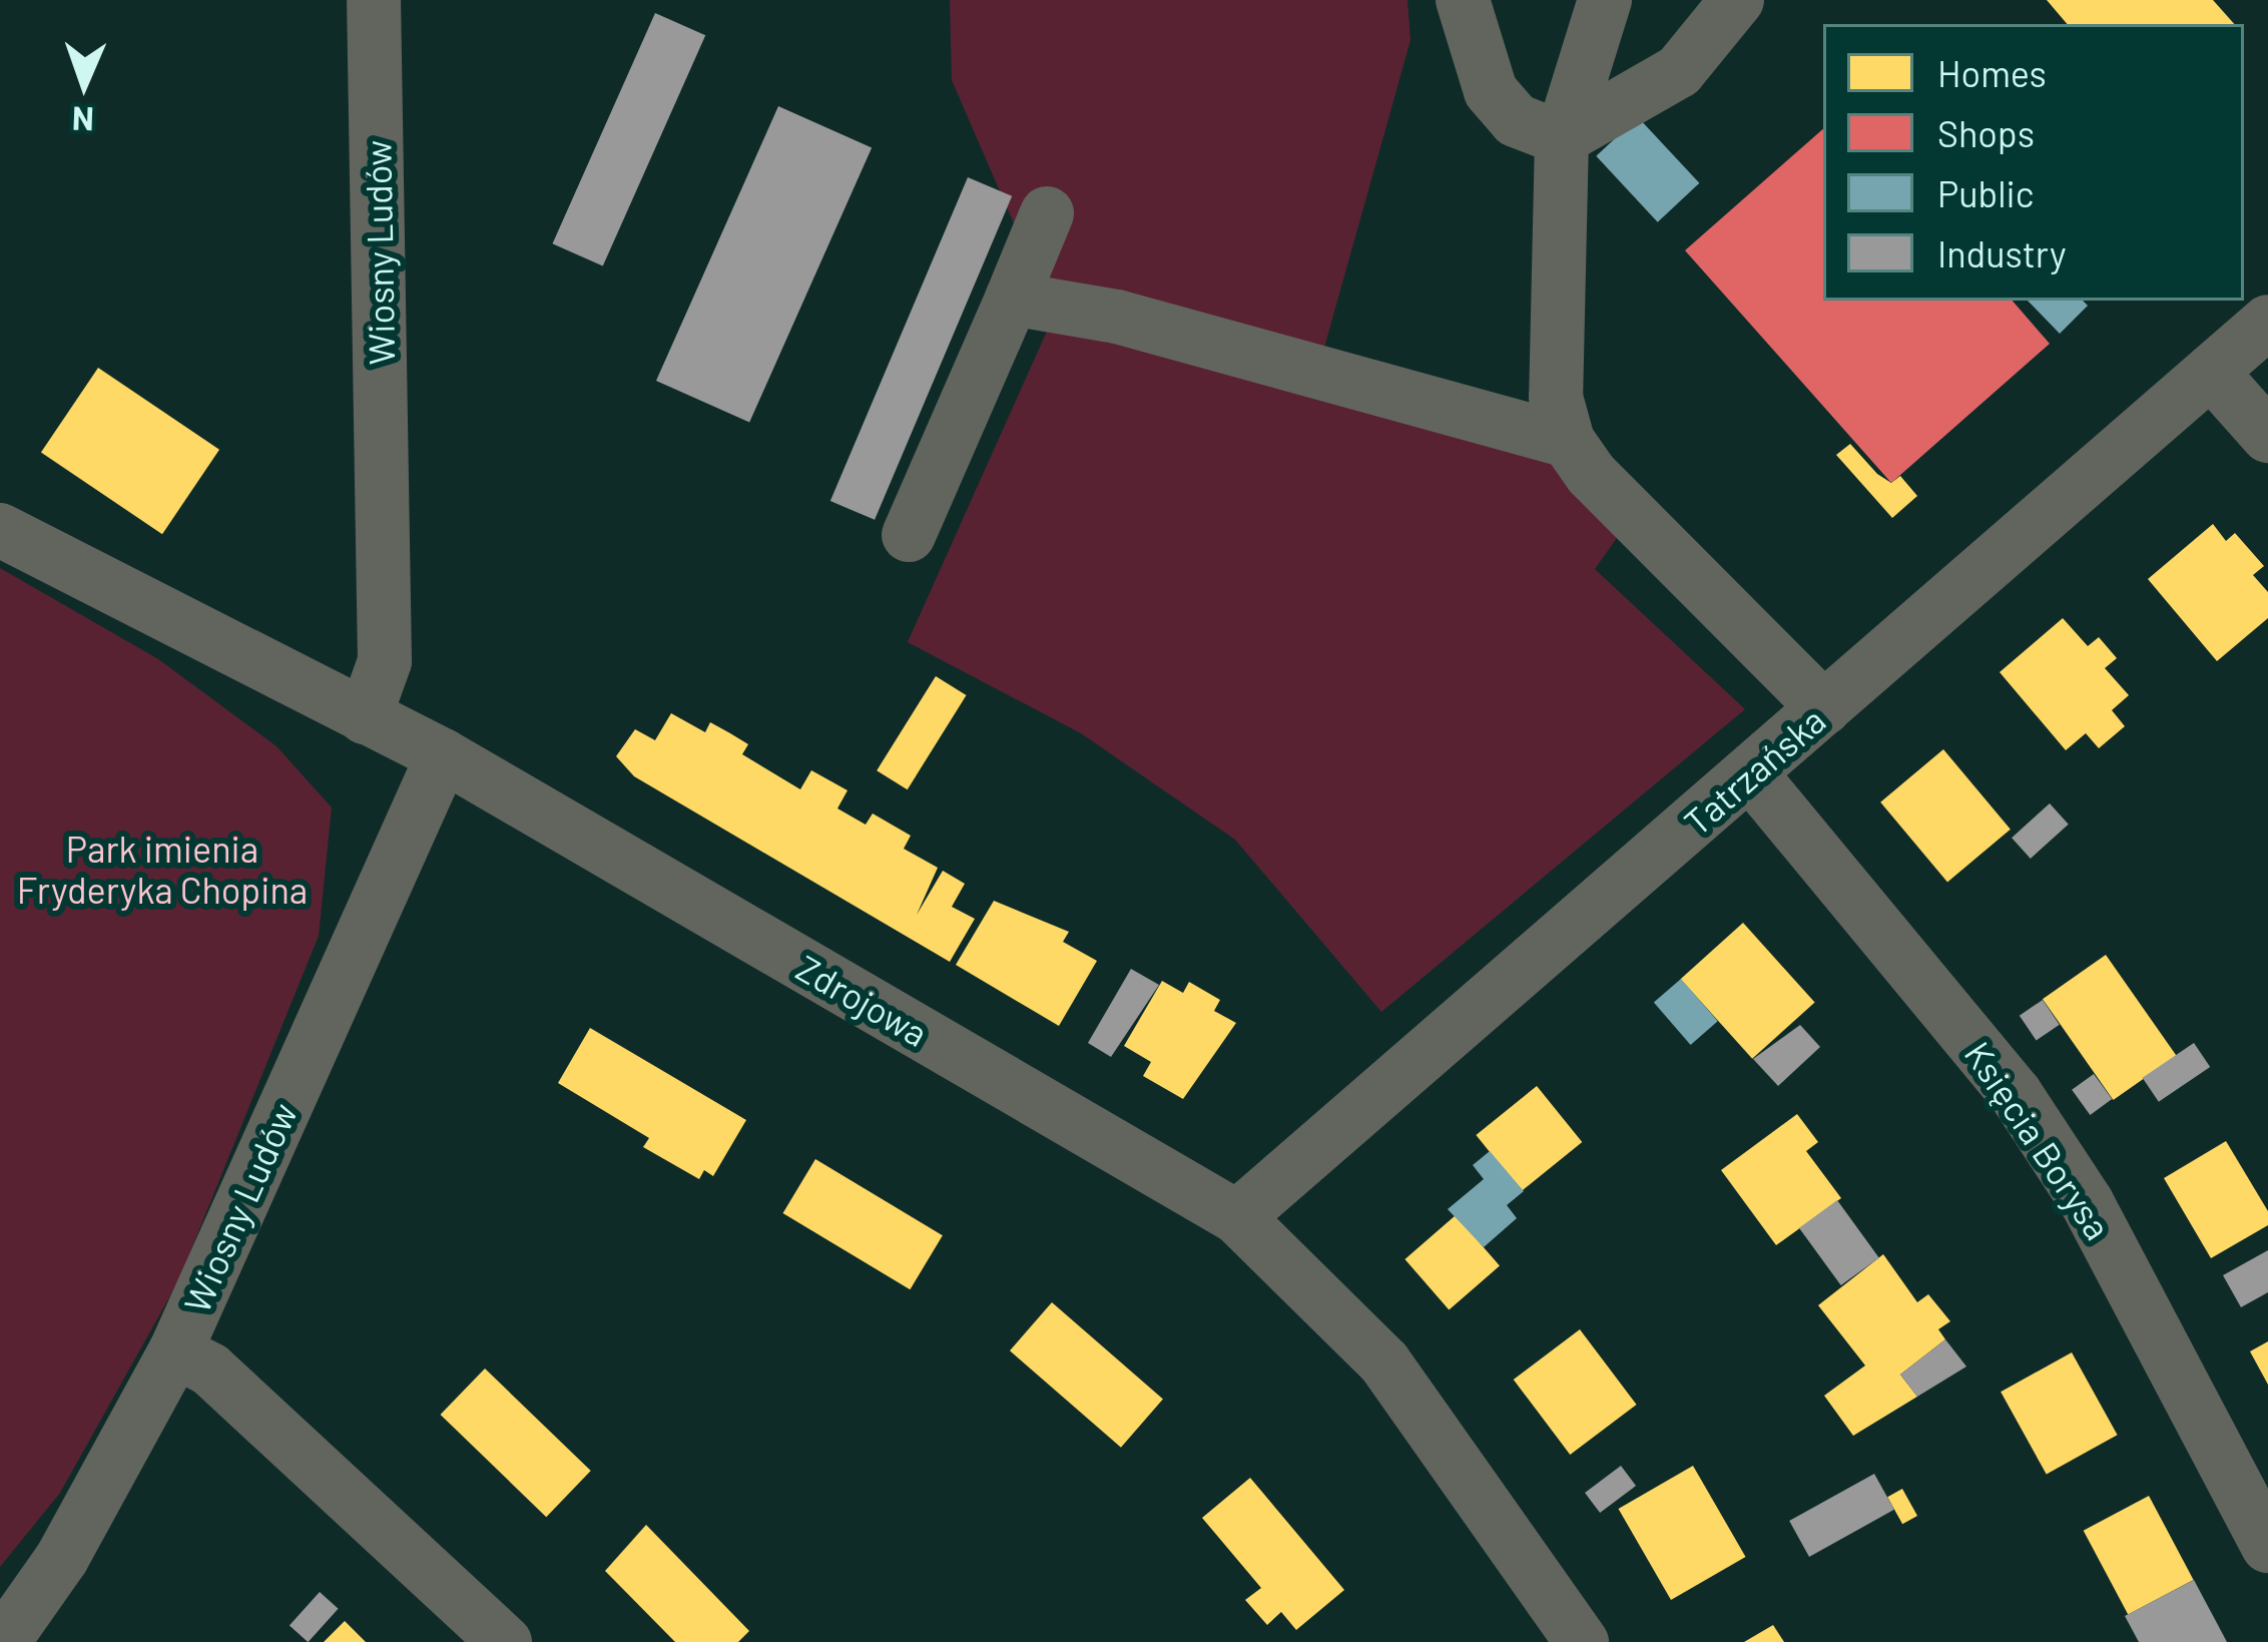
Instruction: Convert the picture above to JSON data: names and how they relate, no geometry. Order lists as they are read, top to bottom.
{
  "streets": {
    "street": [
      "Wiosny Ludów",
      "Tatrzańska",
      "Zdrojowa",
      "Księcia Borysa"
    ]
  },
  "crossings": [
    ["Wiosny Ludów", "Zdrojowa"],
    ["Tatrzańska", "Zdrojowa"],
    ["Tatrzańska", "Księcia Borysa"]
  ],
  "parks": ["Park imienia Fryderyka Chopina"],
  "legend": [
    "Homes",
    "Shops",
    "Public",
    "Industry"
  ],
  "north": "bottom"
}
